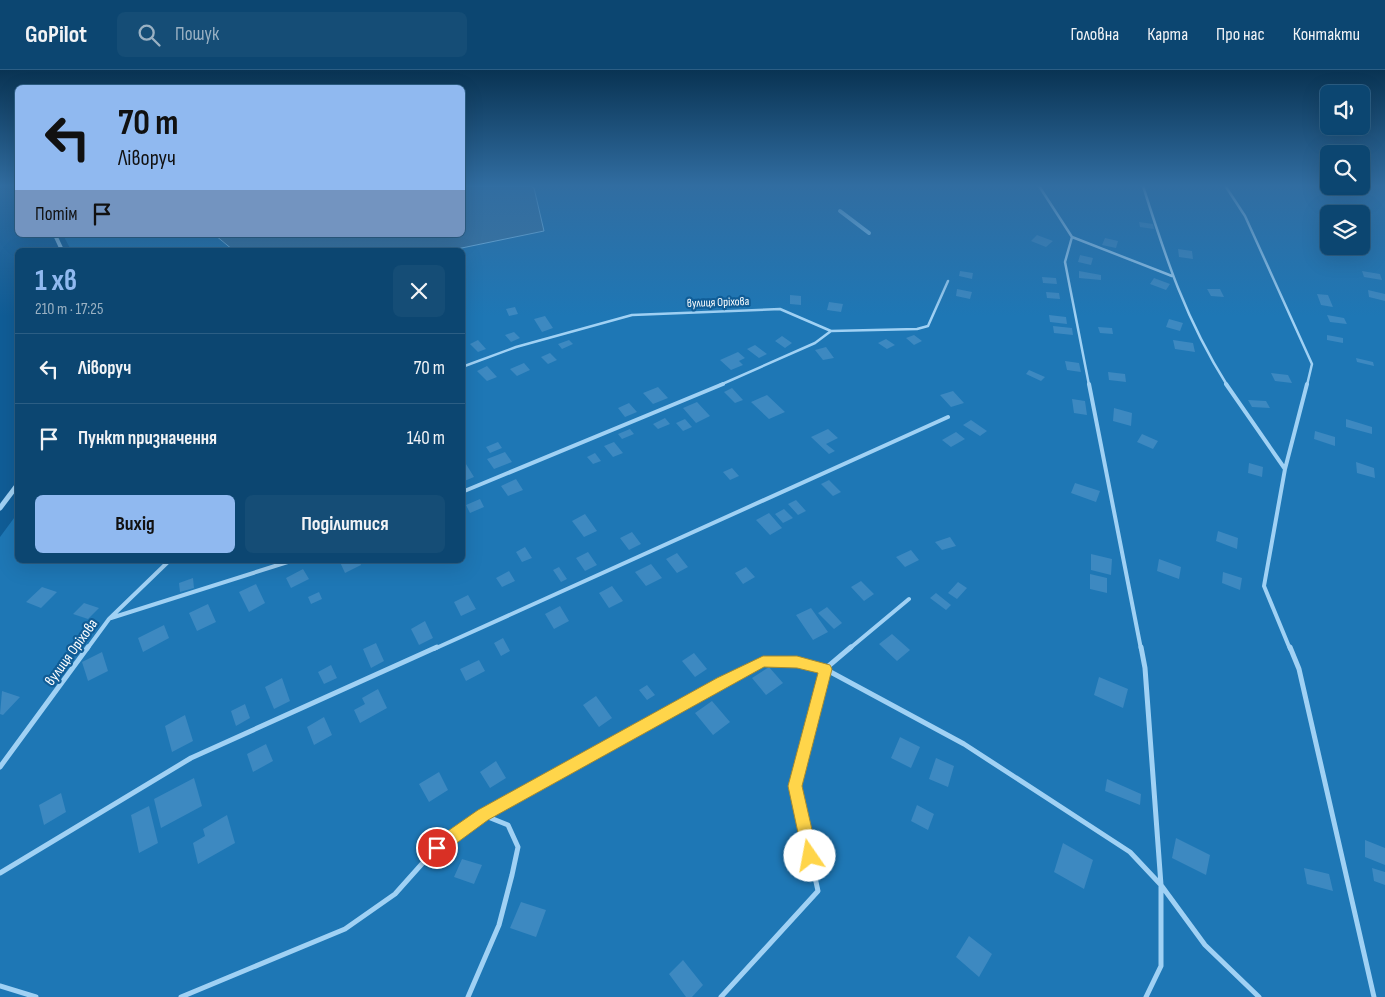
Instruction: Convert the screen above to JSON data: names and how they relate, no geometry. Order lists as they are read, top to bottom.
{
  "streets": {
    "lane": ["вулиця Оріхова"]
  },
  "page": {
    "header": "GoPilot",
    "search": "Пошук",
    "nav": [
      "Головна",
      "Карта",
      "Про нас",
      "Контакти"
    ],
    "turn": ["70 m", "Ліворуч"],
    "then": "Потім",
    "heading": ["1 хв", "210 m · 17:25"],
    "list": [
      {
        "name": "Ліворуч",
        "value": "70 m"
      },
      {
        "name": "Пункт призначення",
        "value": "140 m"
      }
    ],
    "buttons": ["Вихід", "Поділитися"]
  }
}
